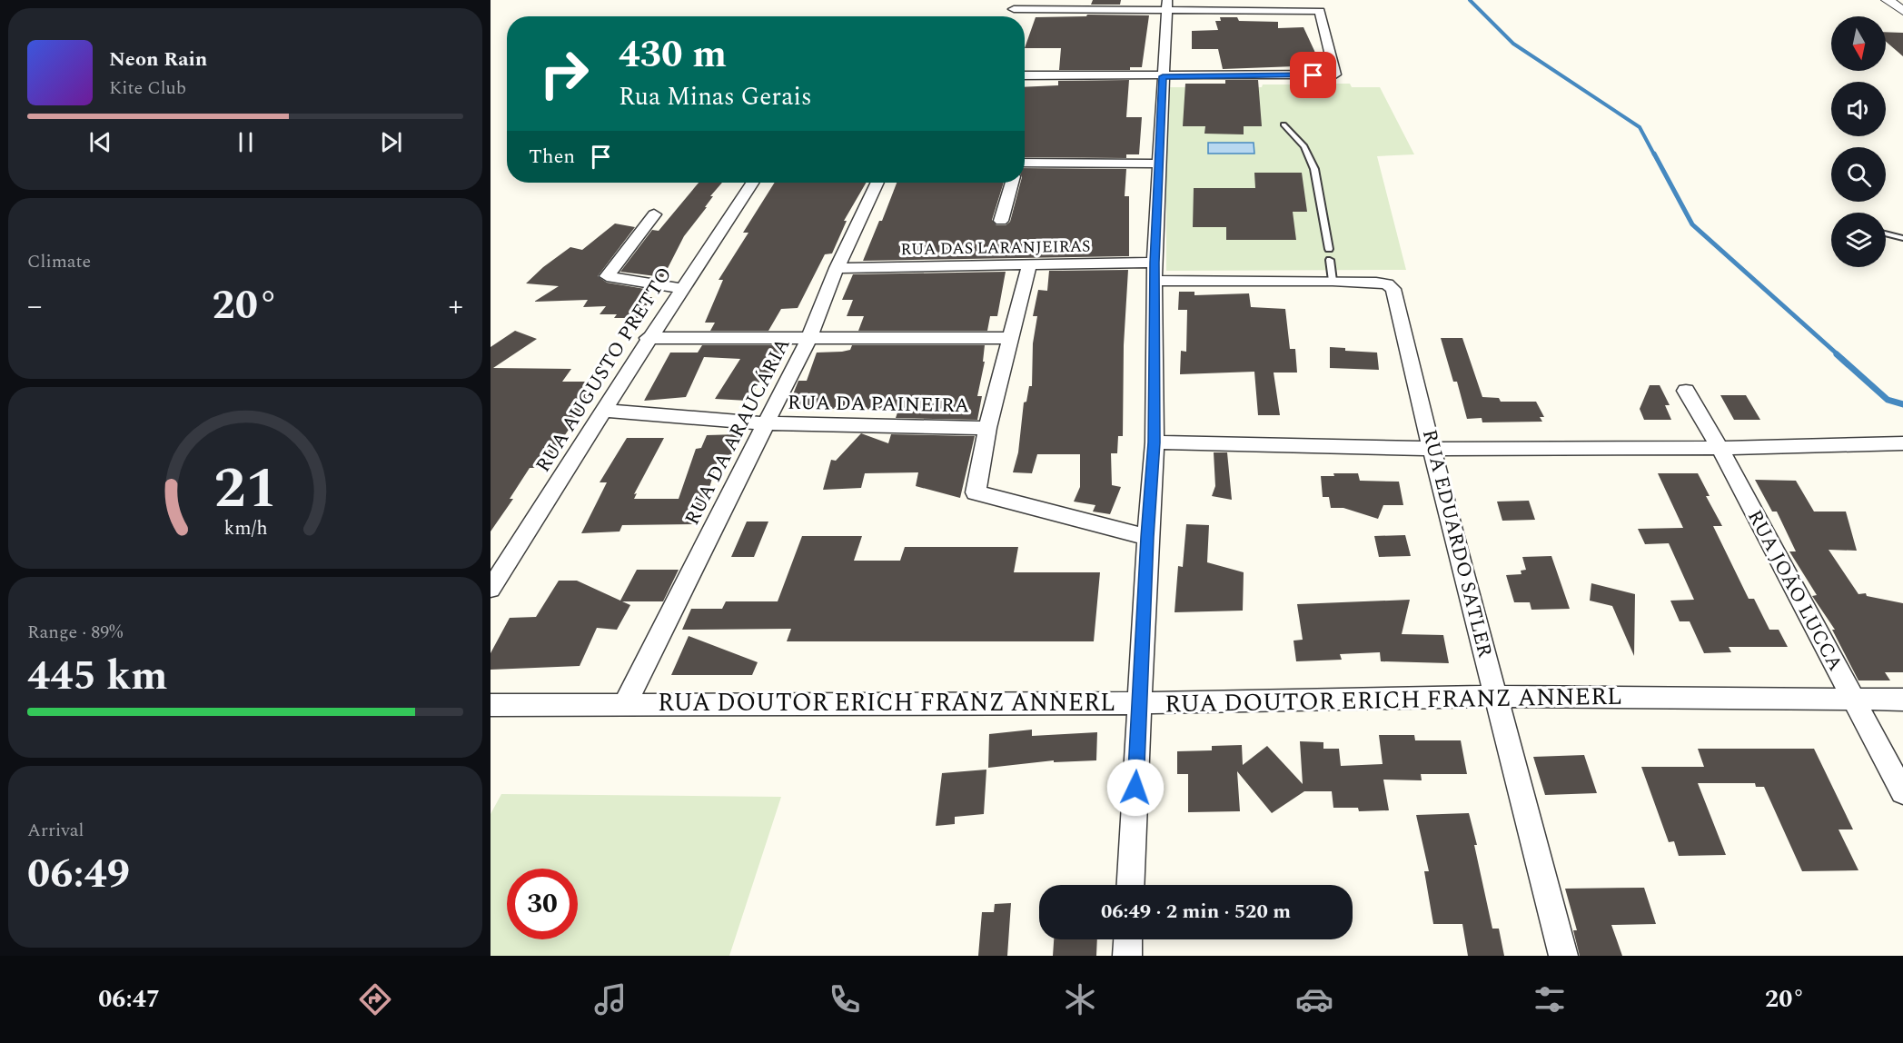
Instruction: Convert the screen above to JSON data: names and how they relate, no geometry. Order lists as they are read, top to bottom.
{
  "streets": {
    "street": [
      "RUA DAS LARANJEIRAS",
      "RUA AUGUSTO PRETTO",
      "RUA DA PAINEIRA",
      "RUA DA ARAUCÁRIA",
      "RUA EDUARDO SATLER",
      "RUA JOÃO LUCCA",
      "RUA DOUTOR ERICH FRANZ ANNERL"
    ]
  },
  "crossings": [
    ["RUA DAS LARANJEIRAS", "RUA DA ARAUCÁRIA"],
    ["RUA DAS LARANJEIRAS", "RUA EDUARDO SATLER"],
    ["RUA AUGUSTO PRETTO", "RUA DA PAINEIRA"],
    ["RUA DA PAINEIRA", "RUA DA ARAUCÁRIA"],
    ["RUA DA ARAUCÁRIA", "RUA DOUTOR ERICH FRANZ ANNERL"],
    ["RUA EDUARDO SATLER", "RUA DOUTOR ERICH FRANZ ANNERL"],
    ["RUA JOÃO LUCCA", "RUA DOUTOR ERICH FRANZ ANNERL"]
  ],
  "north": "bottom",
  "page": {
    "turn": ["430 m", "Rua Minas Gerais"],
    "song": ["Neon Rain", "Kite Club"],
    "then": "Then",
    "tile": [
      "Climate",
      ["Range · 89%", "445 km"],
      ["Arrival", "06:49"]
    ],
    "heat": ["−", "20°", "+"],
    "limit": "30",
    "trip": "06:49 · 2 min · 520 m",
    "tabs": ["06:47", "20°"],
    "gauge": ["21", "km/h"]
  }
}
